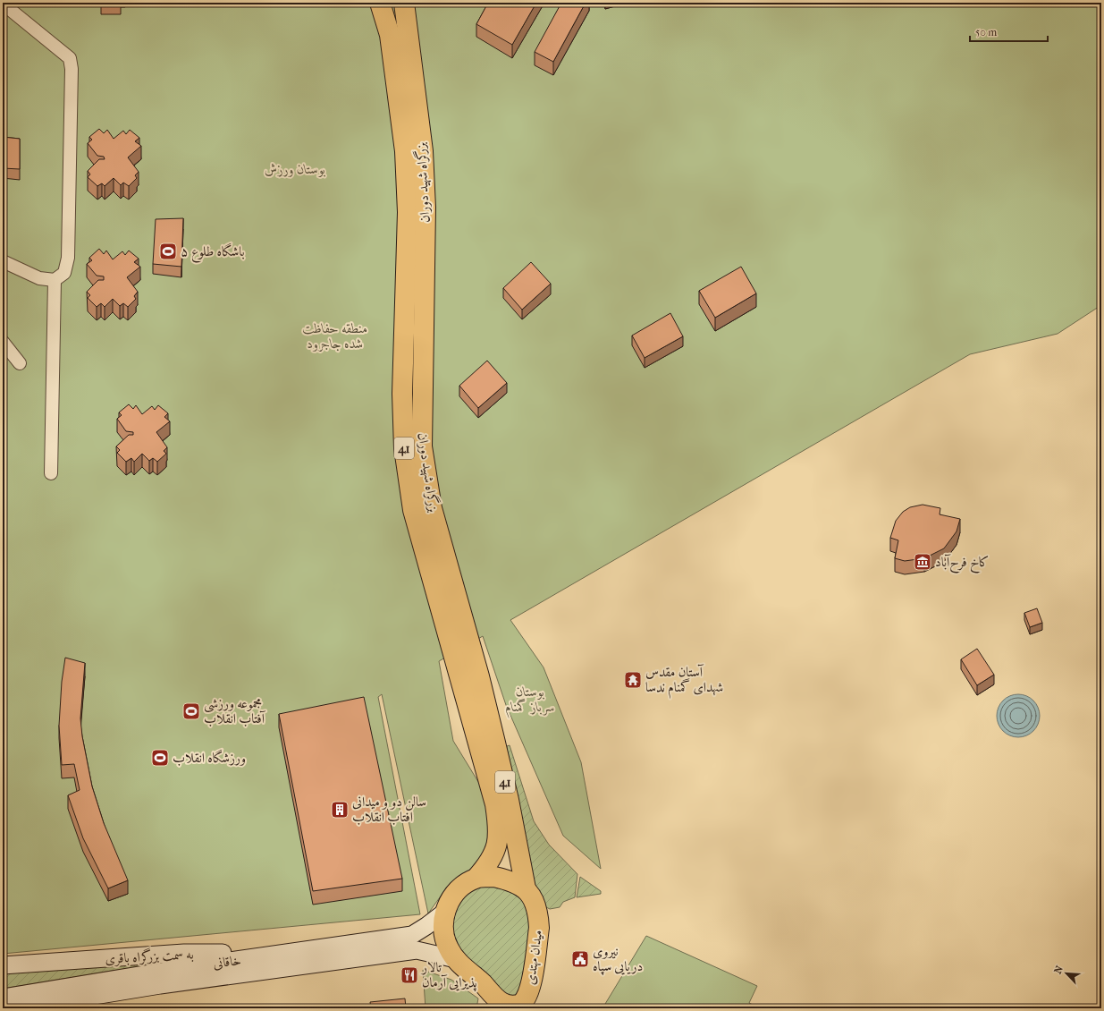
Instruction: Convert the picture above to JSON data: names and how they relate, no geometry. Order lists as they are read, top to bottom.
{
  "streets": {
    "highway": ["بزرگراه شهید دوران", "41", "میدان مهتدی"],
    "main road": ["به سمت بزرگراه باقری", "خاقانی"]
  },
  "crossings": [
    ["بزرگراه شهید دوران", "میدان مهتدی"],
    ["بزرگراه شهید دوران", "خاقانی"],
    ["به سمت بزرگراه باقری", "خاقانی"],
    ["میدان مهتدی", "خاقانی"]
  ],
  "parks": ["بوستان ورزش", "منطقه حفاظت شده جاجرود", "بوستان سرباز گمنام"],
  "places": {
    "sports": ["باشگاه طلوع ۵", "مجموعه ورزشی آفتاب انقلاب", "ورزشگاه انقلاب"],
    "museum": ["کاخ فرح‌آباد"],
    "temple": ["آستان مقدس شهدای گمنام ندسا"],
    "building": ["سالن دو و میدانی افتاب انقلاب"],
    "public building": ["نیروی دریایی سپاه"],
    "restaurant": ["تالار پذیرایی آرمان"]
  },
  "scale_bar": "50 m",
  "north": "top left"
}
